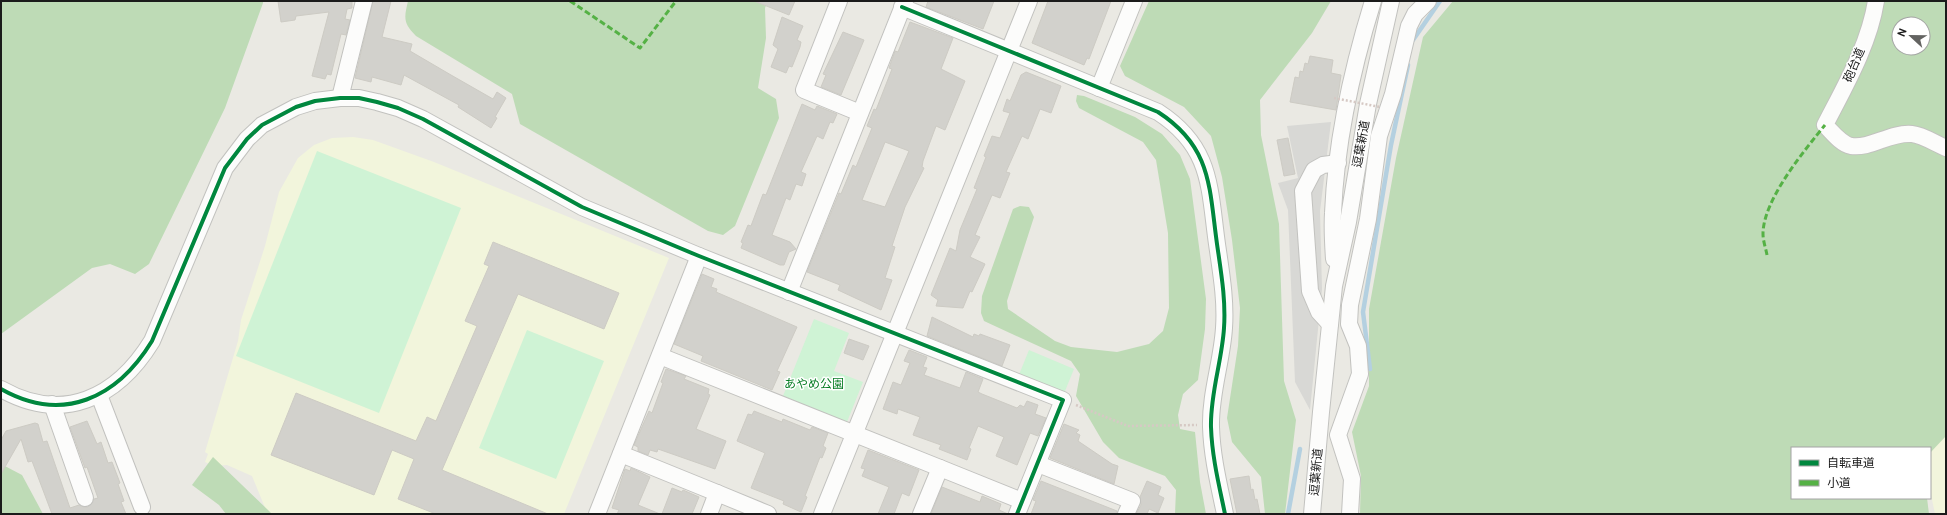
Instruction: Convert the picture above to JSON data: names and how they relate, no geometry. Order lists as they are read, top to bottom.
{
  "streets": {
    "street": ["砲台道", "逗葉新道"]
  },
  "parks": ["あやめ公園"],
  "legend": ["自転車道", "小道"],
  "north": "left"
}
